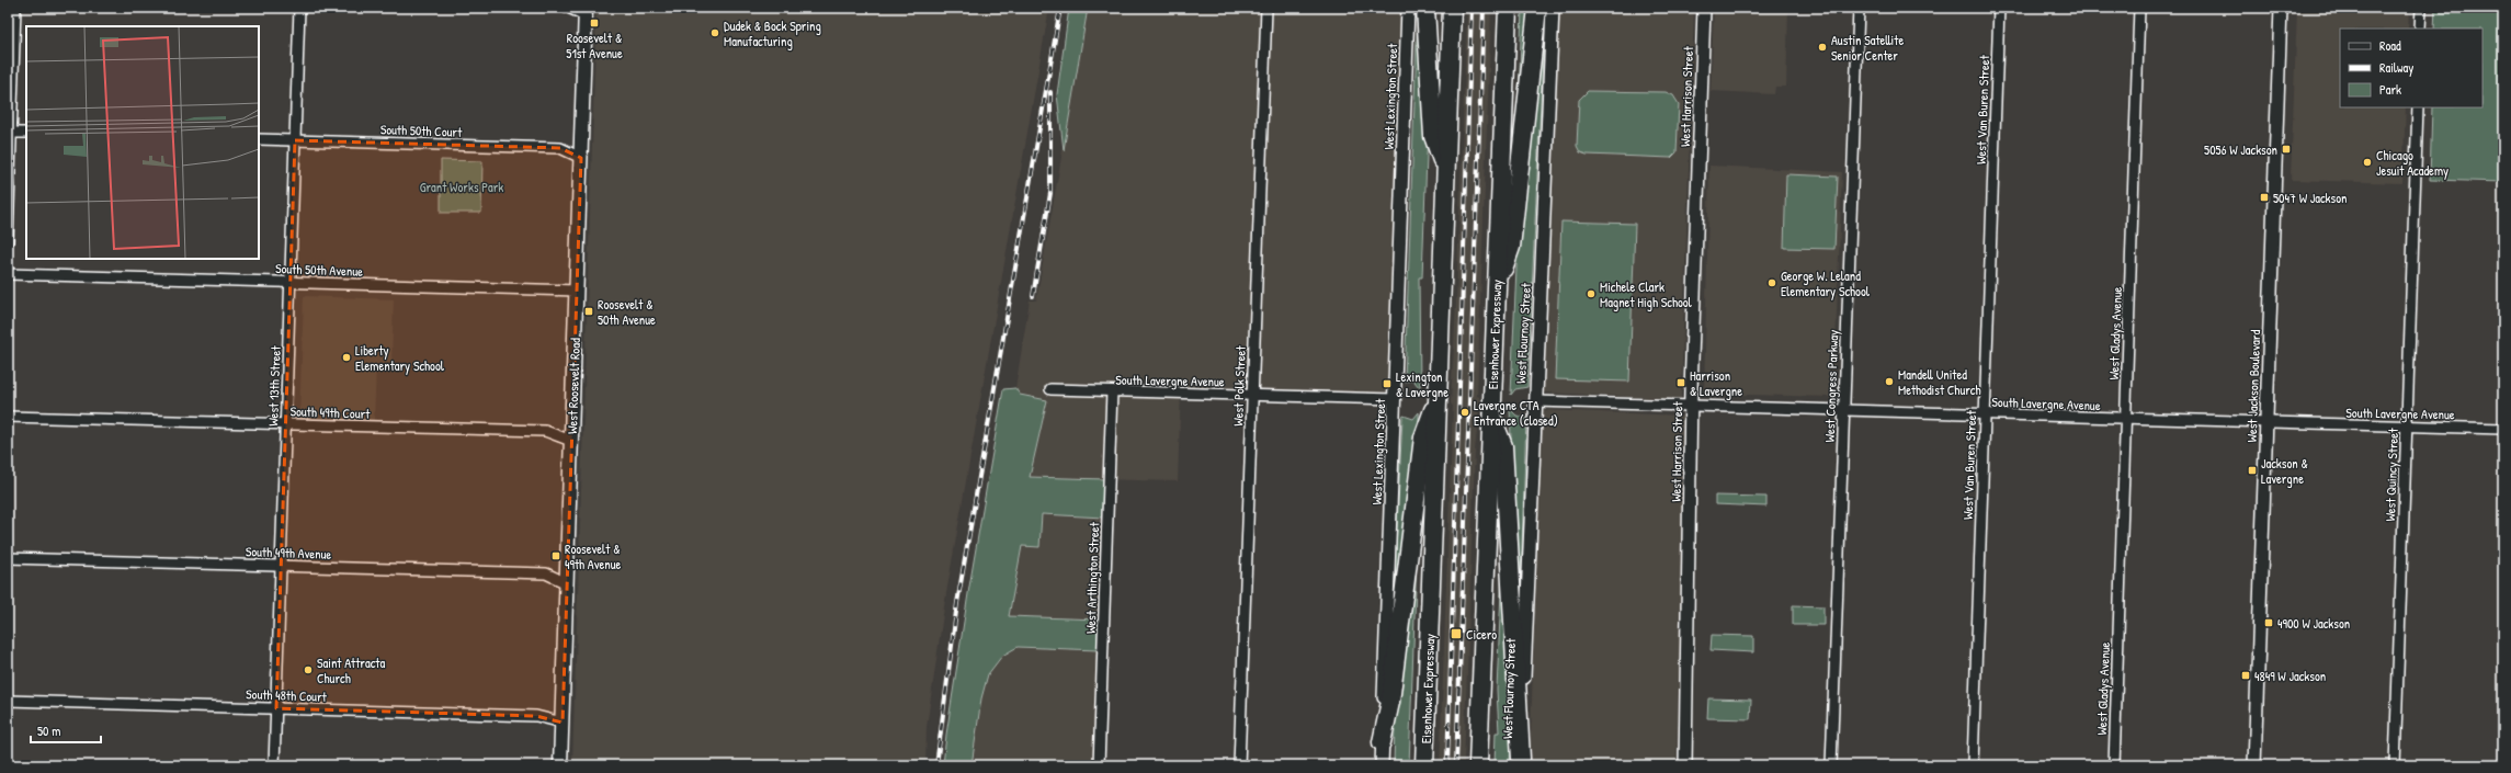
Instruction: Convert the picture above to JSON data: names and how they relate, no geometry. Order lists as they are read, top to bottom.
{
  "streets": {
    "highway": ["Eisenhower Expressway"],
    "main road": ["West Roosevelt Road"],
    "street": [
      "West Lexington Street",
      "West Harrison Street",
      "West Van Buren Street",
      "South 50th Court",
      "South 50th Avenue",
      "West Flournoy Street",
      "West Gladys Avenue",
      "South Lavergne Avenue",
      "West 13th Street",
      "West Polk Street",
      "West Congress Parkway",
      "West Jackson Boulevard",
      "South 49th Court",
      "West Quincy Street",
      "South 49th Avenue",
      "West Arthington Street",
      "South 48th Court"
    ]
  },
  "crossings": [
    ["West Lexington Street", "South Lavergne Avenue"],
    ["West Harrison Street", "South Lavergne Avenue"],
    ["West Van Buren Street", "South Lavergne Avenue"],
    ["South 50th Court", "West 13th Street"],
    ["South 50th Court", "West Roosevelt Road"],
    ["South 50th Avenue", "West 13th Street"],
    ["South 50th Avenue", "West Roosevelt Road"],
    ["West Flournoy Street", "South Lavergne Avenue"],
    ["West Gladys Avenue", "South Lavergne Avenue"],
    ["South Lavergne Avenue", "West Polk Street"],
    ["South Lavergne Avenue", "West Congress Parkway"],
    ["South Lavergne Avenue", "West Jackson Boulevard"],
    ["South Lavergne Avenue", "West Quincy Street"],
    ["South Lavergne Avenue", "West Arthington Street"],
    ["West 13th Street", "South 49th Court"],
    ["West 13th Street", "South 49th Avenue"],
    ["West 13th Street", "South 48th Court"],
    ["West Roosevelt Road", "South 49th Court"],
    ["West Roosevelt Road", "South 49th Avenue"],
    ["West Roosevelt Road", "South 48th Court"]
  ],
  "parks": ["Grant Works Park"],
  "places": {
    "transit": [
      "Roosevelt & 51st Avenue",
      "5056 W Jackson",
      "5047 W Jackson",
      "Roosevelt & 50th Avenue",
      "Harrison & Lavergne",
      "Lexington & Lavergne",
      "Jackson & Lavergne",
      "Roosevelt & 49th Avenue",
      "4900 W Jackson",
      "Cicero",
      "4849 W Jackson"
    ],
    "other": [
      "Dudek & Bock Spring Manufacturing",
      "Austin Satellite Senior Center",
      "Chicago Jesuit Academy",
      "George W. Leland Elementary School",
      "Michele Clark Magnet High School",
      "Liberty Elementary School",
      "Mandell United Methodist Church",
      "Lavergne CTA Entrance (closed)",
      "Saint Attracta Church"
    ]
  },
  "legend": ["Road", "Railway", "Park"],
  "scale_bar": "50 m"
}
